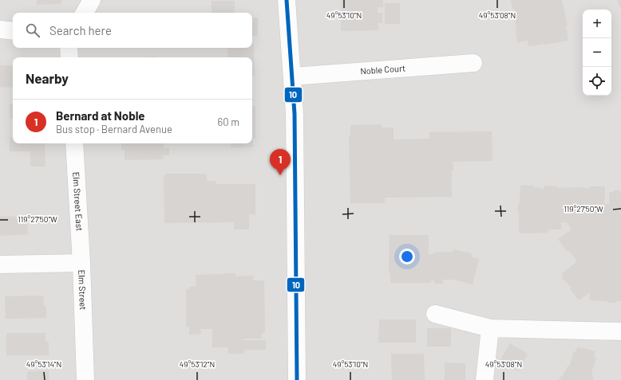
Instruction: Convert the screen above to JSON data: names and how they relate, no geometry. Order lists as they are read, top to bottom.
{
  "streets": {
    "street": ["Noble Court", "Elm Street East", "Elm Street"]
  },
  "crossings": [
    ["Elm Street East", "Elm Street"]
  ],
  "lines": ["transit line 10"],
  "page": {
    "map_buttons": ["+", "−"],
    "search": "Search here",
    "heading": "Nearby",
    "list": [
      {
        "mark": "1",
        "name": "Bernard at Noble",
        "note": "Bus stop · Bernard Avenue",
        "value": "60 m"
      }
    ],
    "pins": "1"
  },
  "coordinates": [
    "49°53'10\"N",
    "49°53'08\"N",
    "119°27'50\"W",
    "49°53'14\"N",
    "49°53'12\"N"
  ]
}
